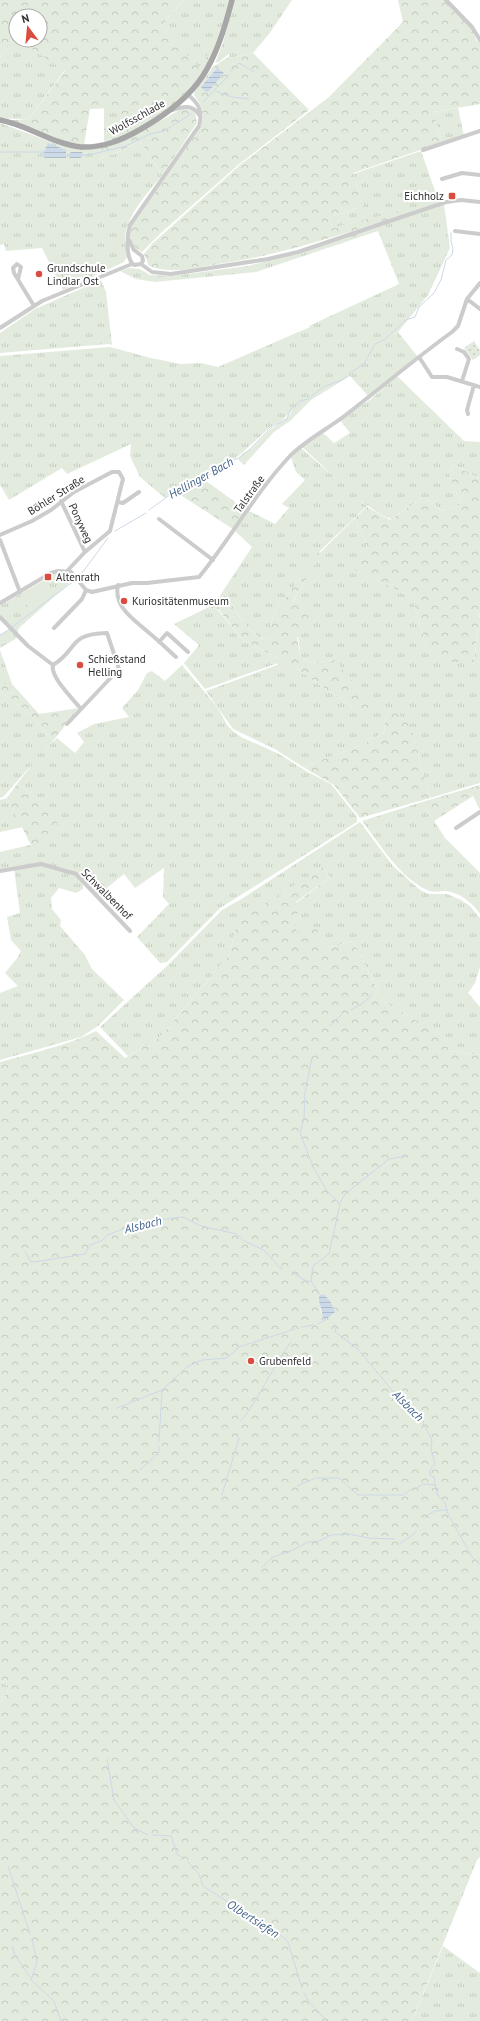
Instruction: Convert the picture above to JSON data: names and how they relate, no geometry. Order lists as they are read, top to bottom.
{
  "streets": {
    "main road": ["Wolfsschlade"],
    "street": [
      "Talstraße",
      "Böhler Straße",
      "Ponyweg",
      "Schwalbenhof"
    ]
  },
  "crossings": [
    ["Böhler Straße", "Ponyweg"]
  ],
  "water": ["Hellinger Bach", "Alsbach", "Olbertsiefen"],
  "places": {
    "transit": ["Eichholz", "Altenrath"],
    "other": [
      "Grundschule Lindlar Ost",
      "Kuriositätenmuseum",
      "Schießstand Helling",
      "Grubenfeld"
    ]
  },
  "north": "top"
}
